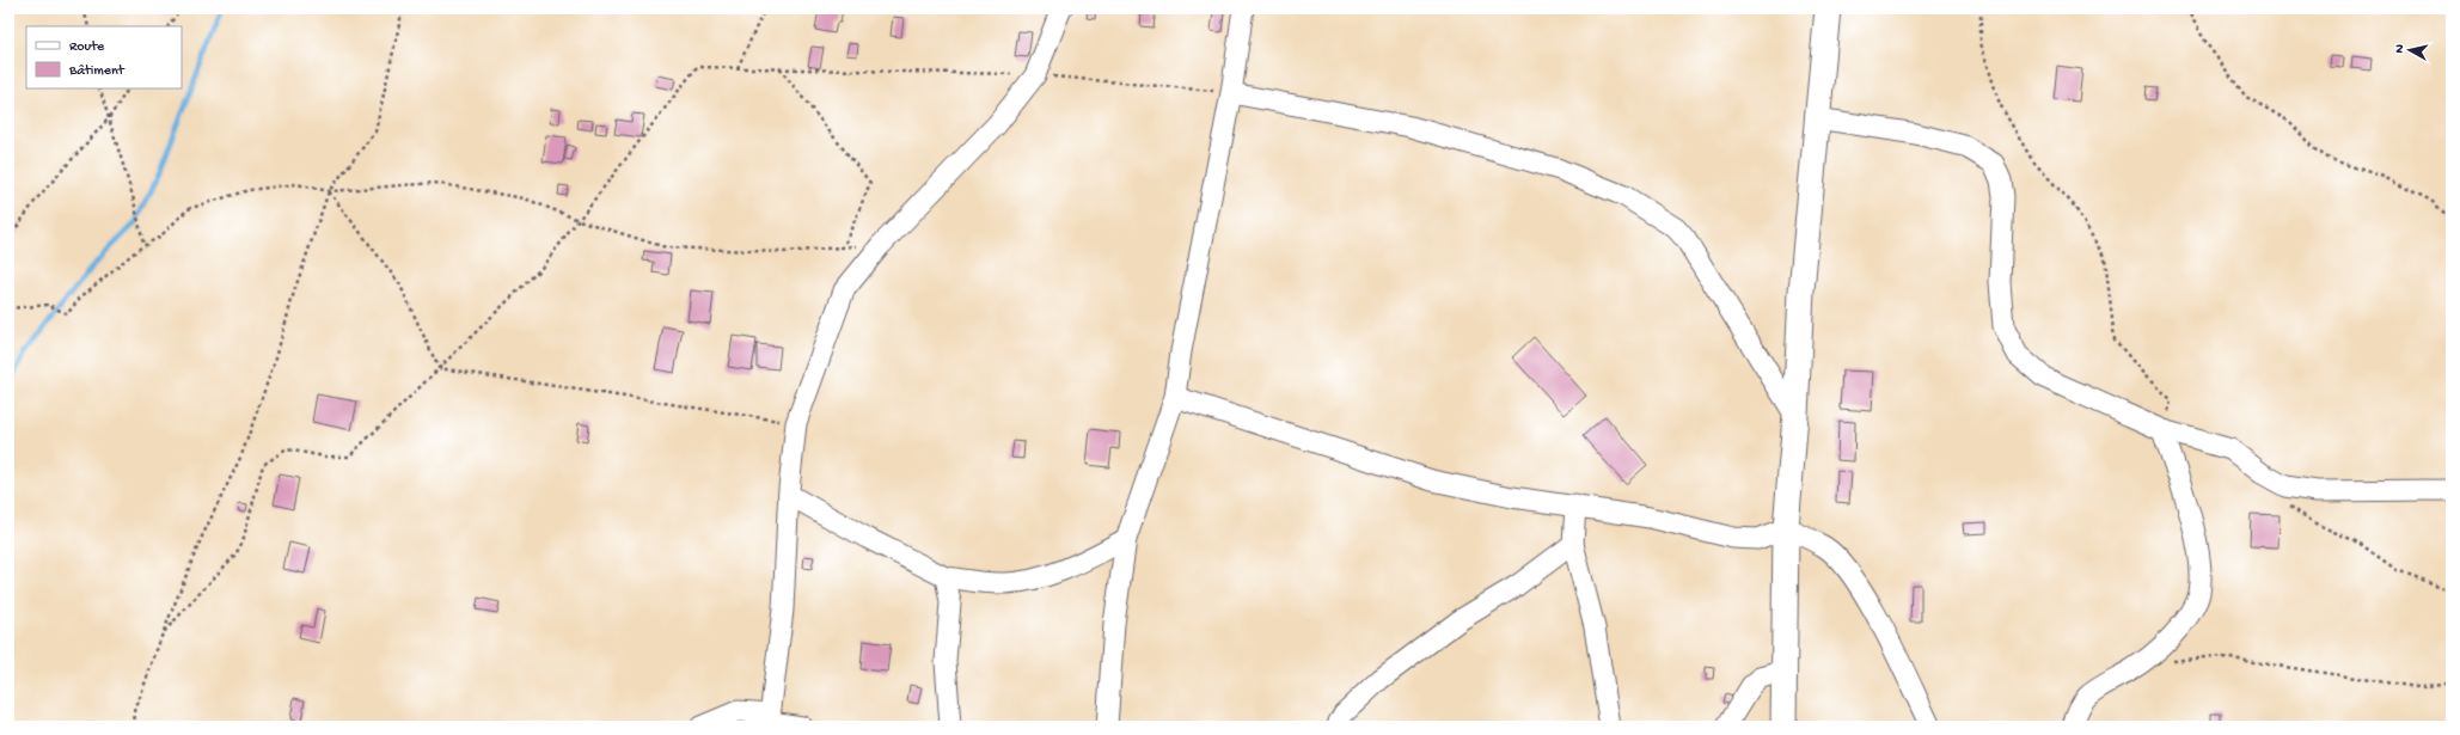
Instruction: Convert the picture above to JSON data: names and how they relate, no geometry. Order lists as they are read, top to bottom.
{
  "legend": ["Route", "Bâtiment"],
  "north": "left"
}
